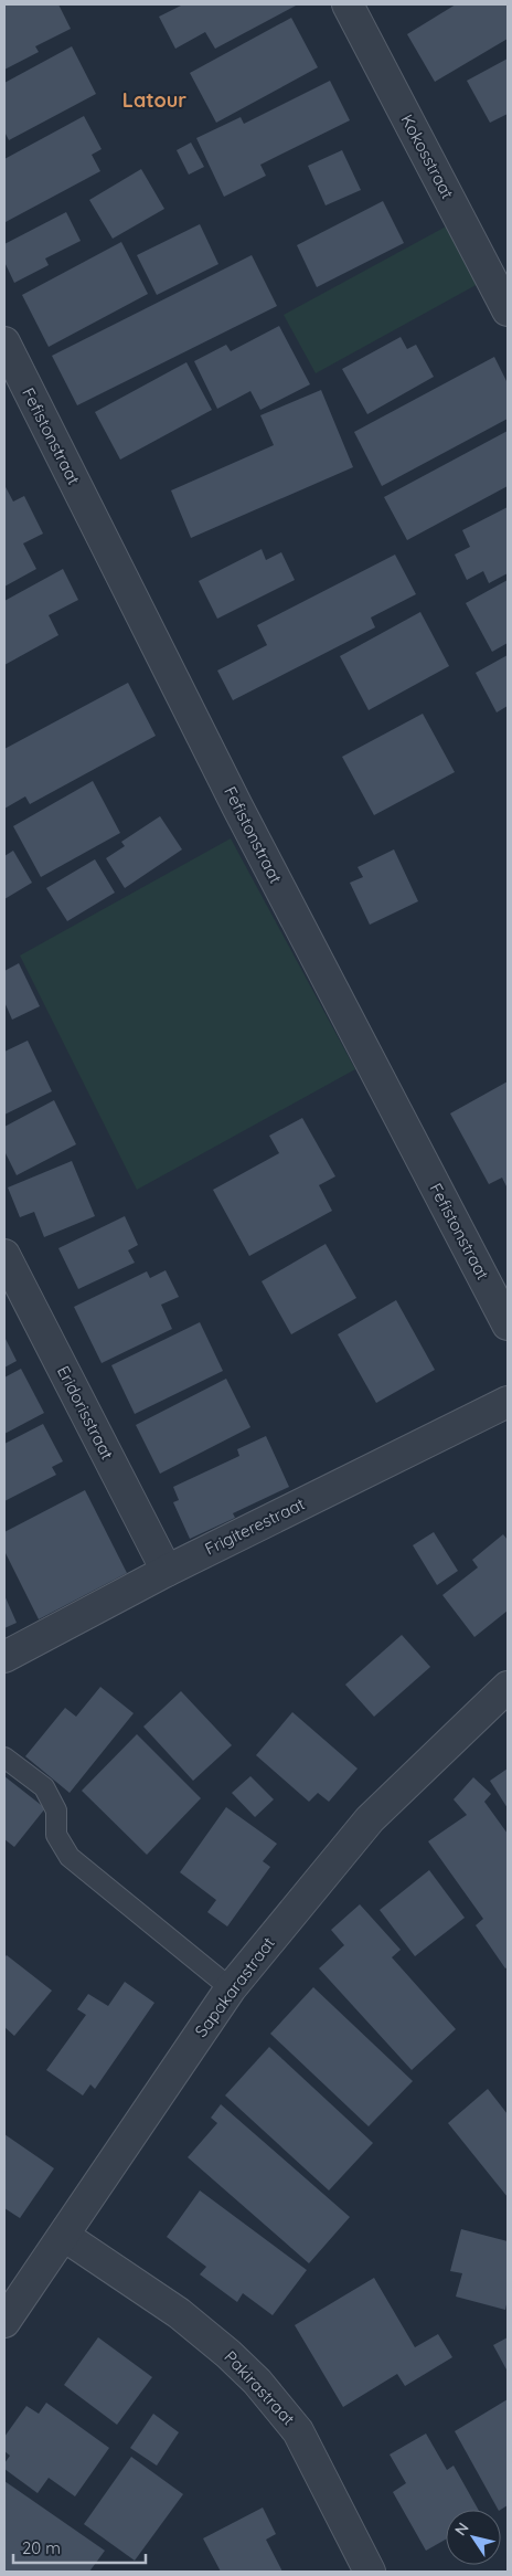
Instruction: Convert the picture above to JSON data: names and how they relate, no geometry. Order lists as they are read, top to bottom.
{
  "streets": {
    "street": [
      "Kokosstraat",
      "Fefistonstraat",
      "Eridorisstraat",
      "Frigiterestraat",
      "Sapakarastraat",
      "Pakirastraat"
    ]
  },
  "crossings": [
    ["Eridorisstraat", "Frigiterestraat"],
    ["Sapakarastraat", "Pakirastraat"]
  ],
  "districts": ["Latour"],
  "scale_bar": "20 m",
  "north": "top left"
}
